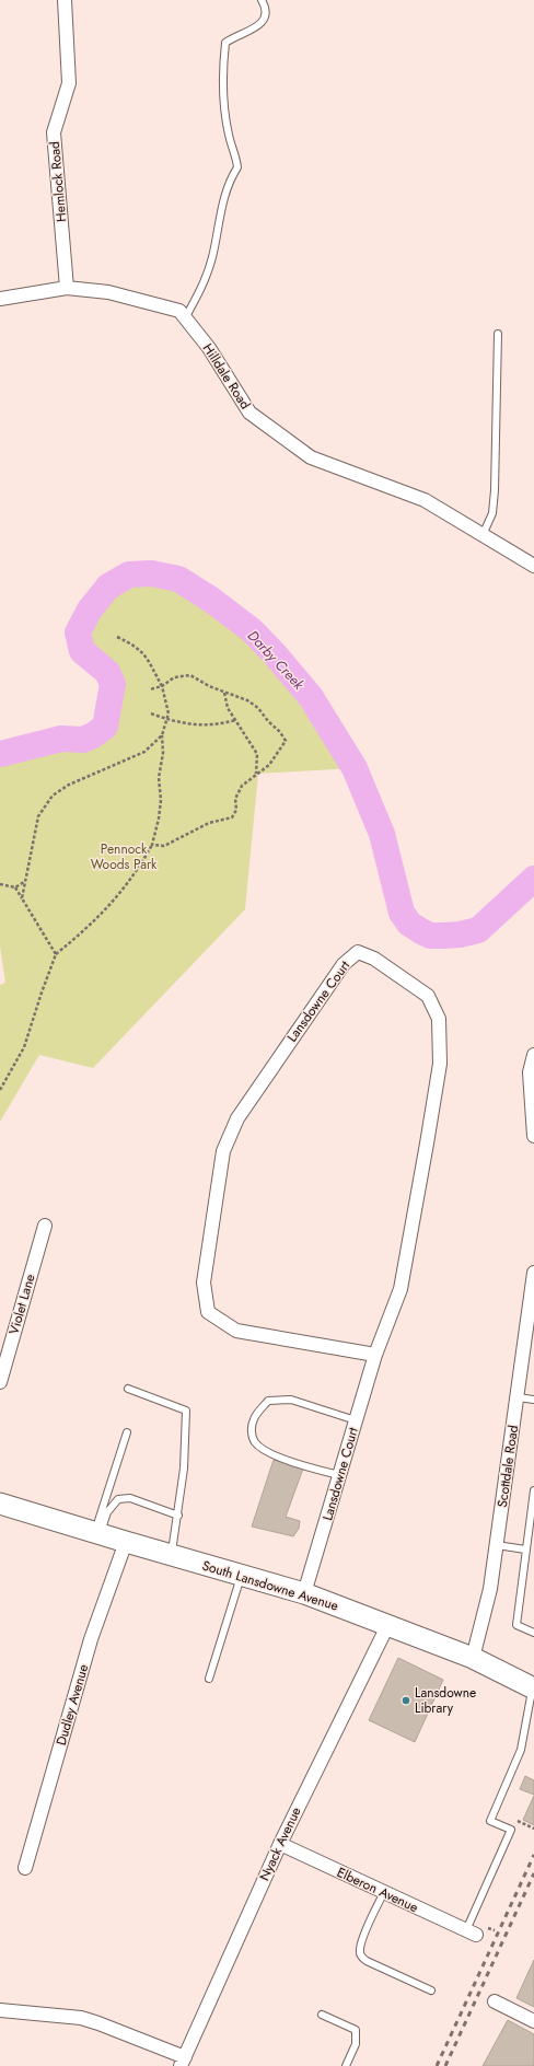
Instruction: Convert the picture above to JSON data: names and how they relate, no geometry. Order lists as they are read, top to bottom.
{
  "streets": {
    "main road": ["South Lansdowne Avenue"],
    "street": [
      "Hemlock Road",
      "Hilldale Road",
      "Lansdowne Court",
      "Violet Lane",
      "Scottdale Road",
      "Dudley Avenue",
      "Nyack Avenue",
      "Elberon Avenue"
    ]
  },
  "crossings": [
    ["Hemlock Road", "Hilldale Road"],
    ["Lansdowne Court", "South Lansdowne Avenue"],
    ["Scottdale Road", "South Lansdowne Avenue"],
    ["South Lansdowne Avenue", "Dudley Avenue"],
    ["South Lansdowne Avenue", "Nyack Avenue"],
    ["Nyack Avenue", "Elberon Avenue"]
  ],
  "water": ["Darby Creek"],
  "parks": ["Pennock Woods Park"],
  "places": ["Lansdowne Library"]
}
